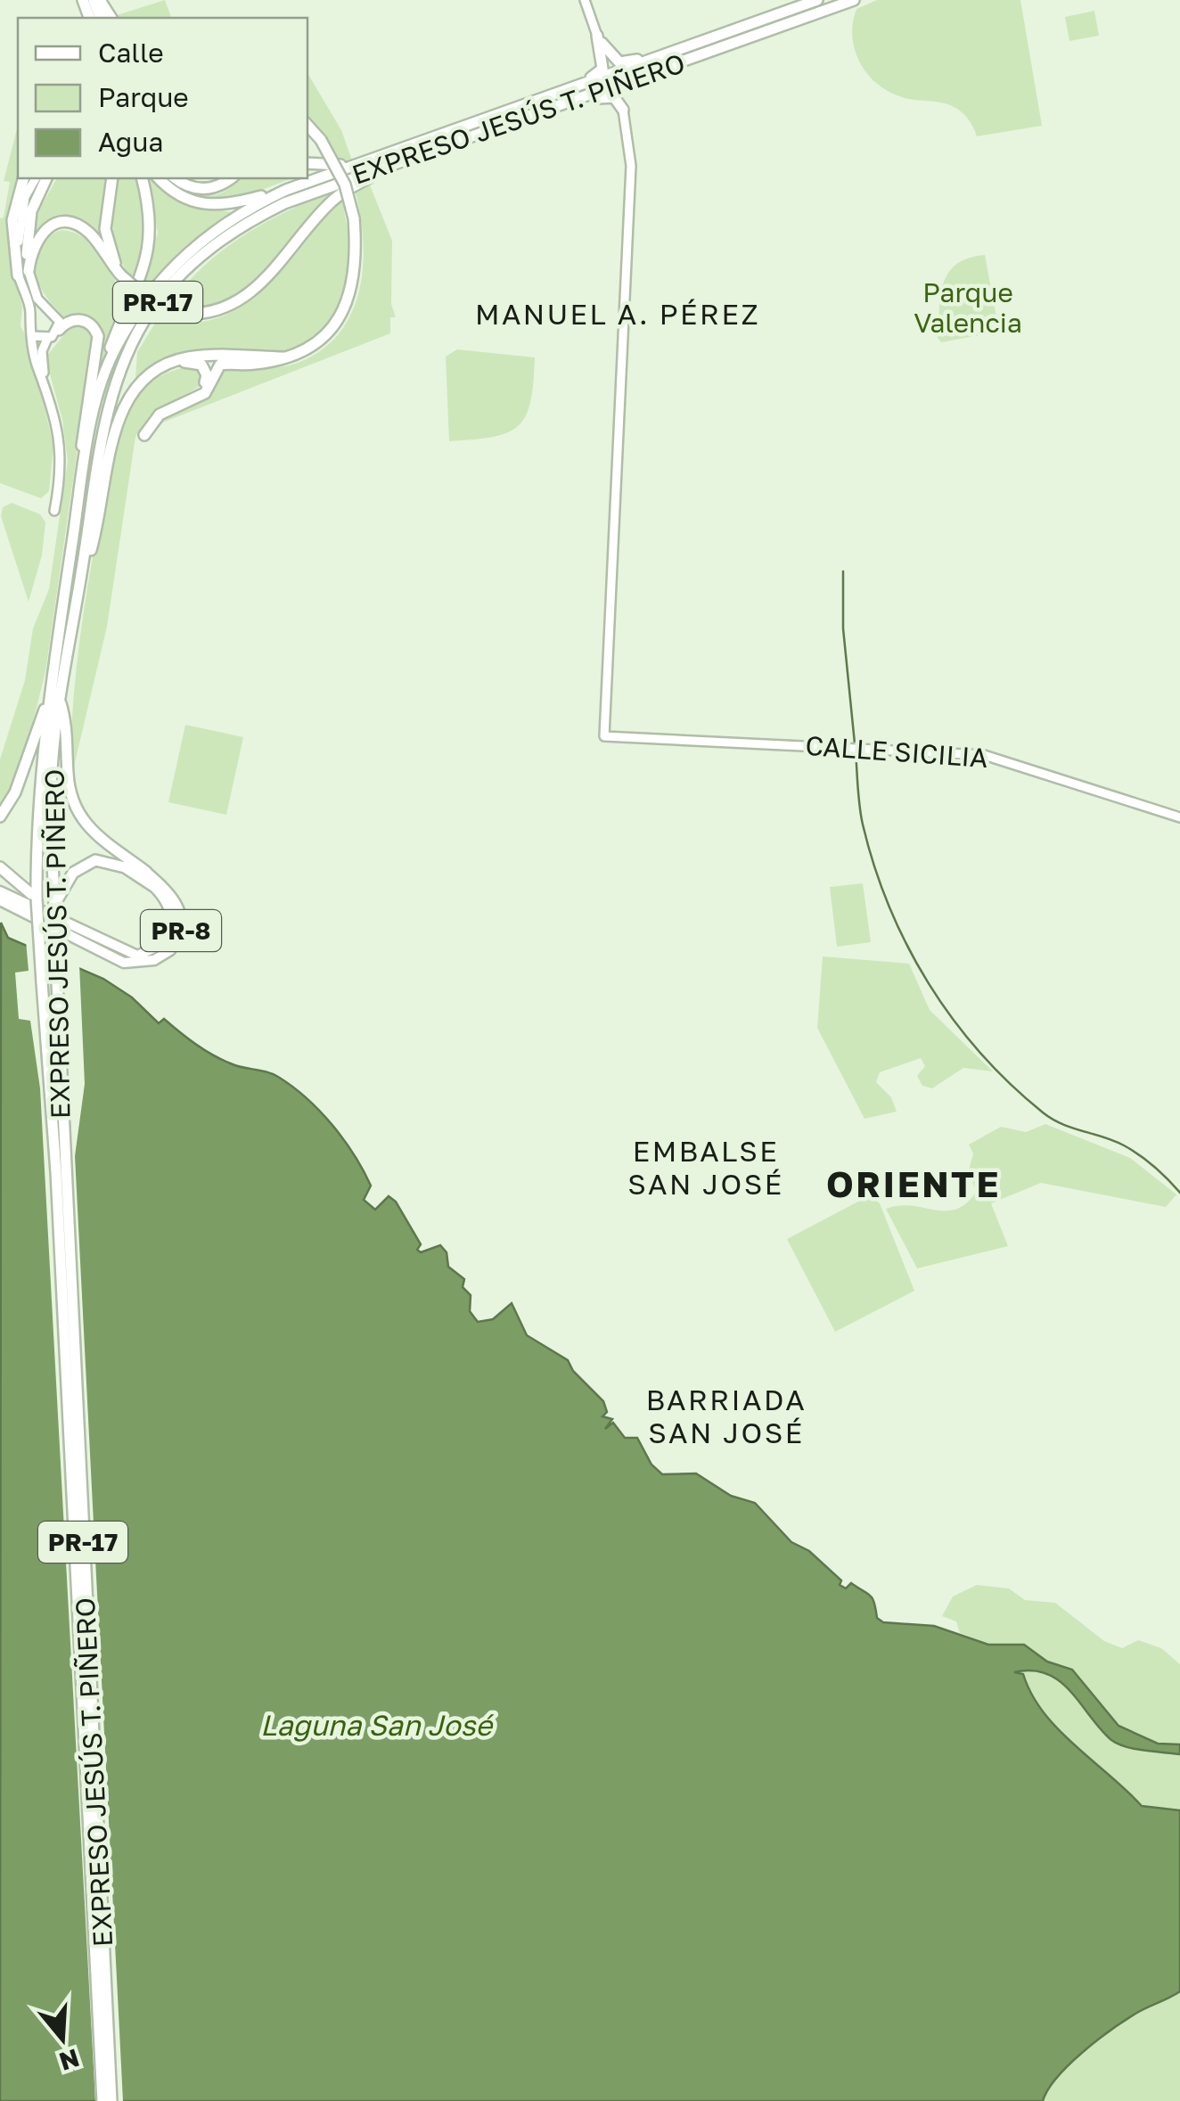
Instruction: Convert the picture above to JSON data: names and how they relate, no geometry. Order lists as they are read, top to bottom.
{
  "streets": {
    "highway": ["EXPRESO JESÚS T. PIÑERO", "PR-17"],
    "main road": ["PR-8"],
    "street": ["CALLE SICILIA"]
  },
  "districts": [
    "MANUEL A. PÉREZ",
    "EMBALSE SAN JOSÉ",
    "ORIENTE",
    "BARRIADA SAN JOSÉ"
  ],
  "water": ["Laguna San José"],
  "parks": ["Parque Valencia"],
  "legend": ["Calle", "Parque", "Agua"],
  "north": "bottom"
}
